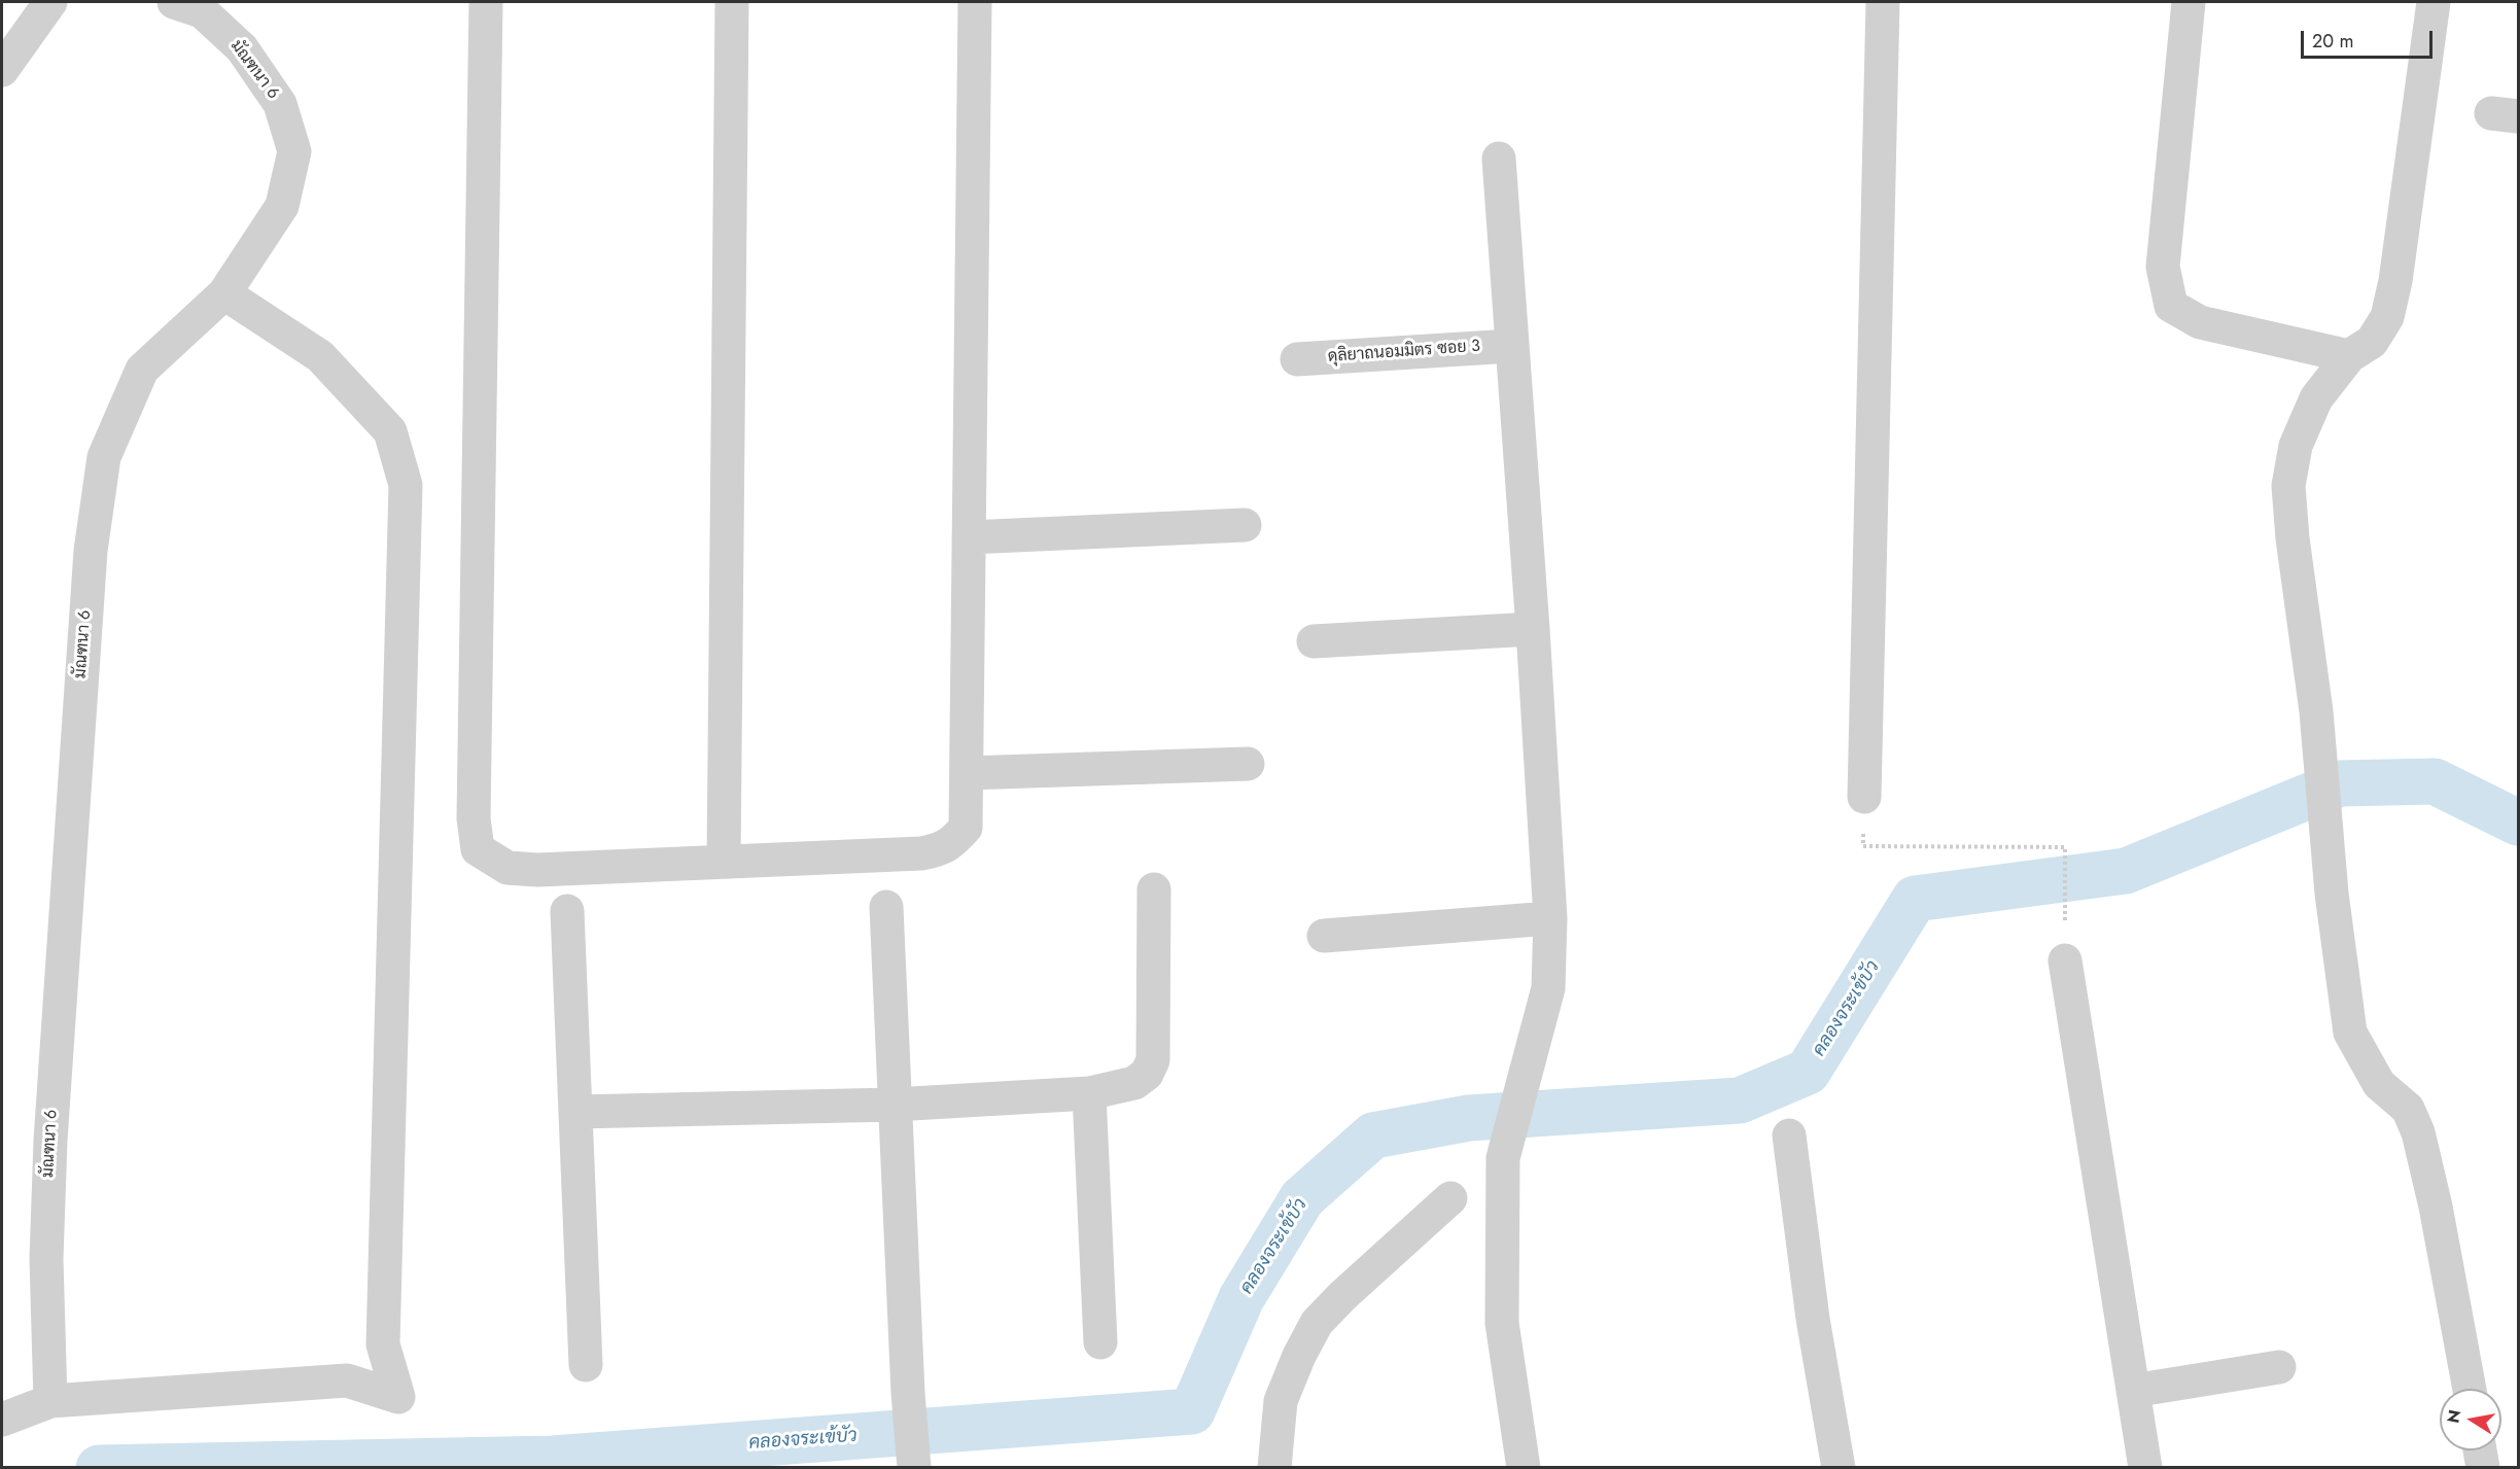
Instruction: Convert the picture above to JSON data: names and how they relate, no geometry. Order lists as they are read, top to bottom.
{
  "streets": {
    "street": ["มัณฑนา 6", "ดุลิยาถนอมมิตร ซอย 3"]
  },
  "water": ["คลองจระเข้บัว"],
  "scale_bar": "20 m",
  "north": "left"
}
